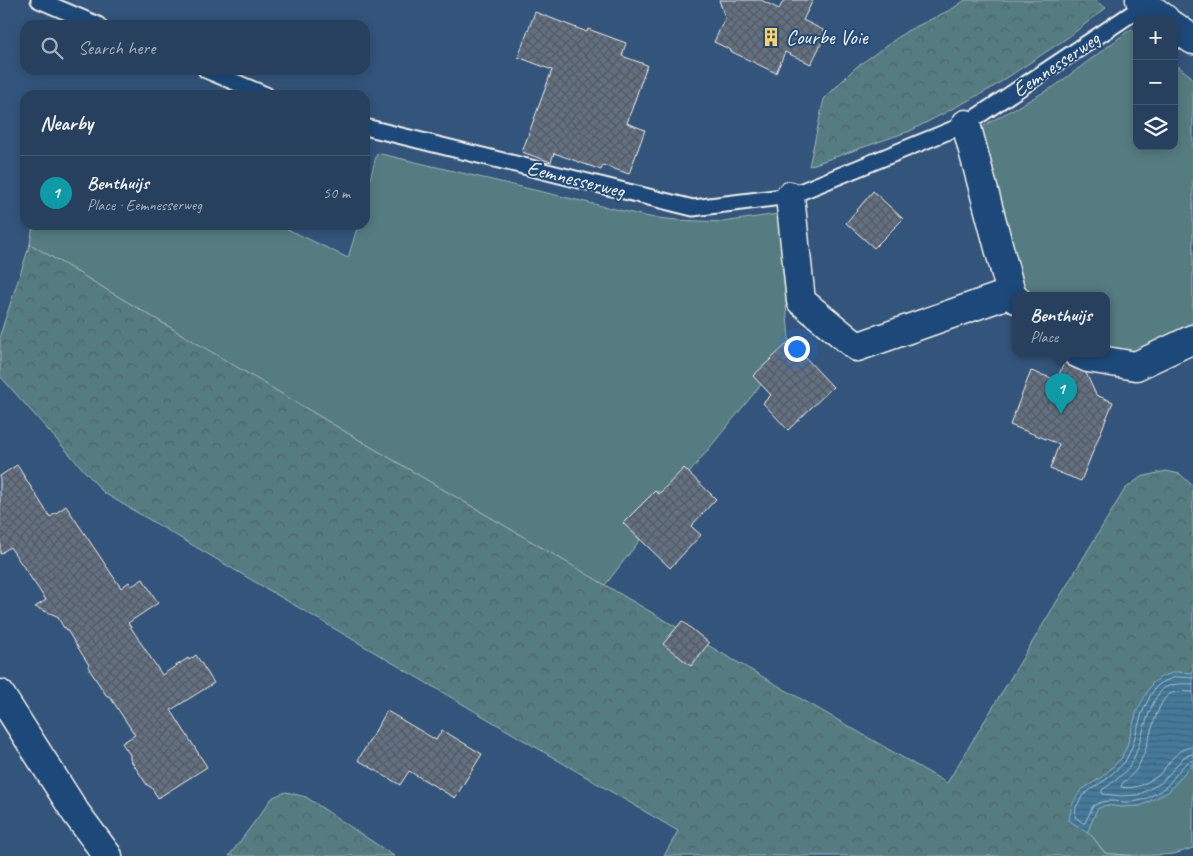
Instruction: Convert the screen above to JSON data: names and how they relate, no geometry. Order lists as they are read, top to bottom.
{
  "streets": {
    "lane": ["Eemnesserweg"]
  },
  "places": {
    "building": ["Courbe Voie"]
  },
  "page": {
    "map_buttons": ["+", "−"],
    "search": "Search here",
    "heading": "Nearby",
    "list": [
      {
        "mark": "1",
        "name": "Benthuijs",
        "note": "Place · Eemnesserweg",
        "value": "50 m"
      }
    ],
    "popup": ["Benthuijs", "Place"],
    "pins": "1"
  }
}
